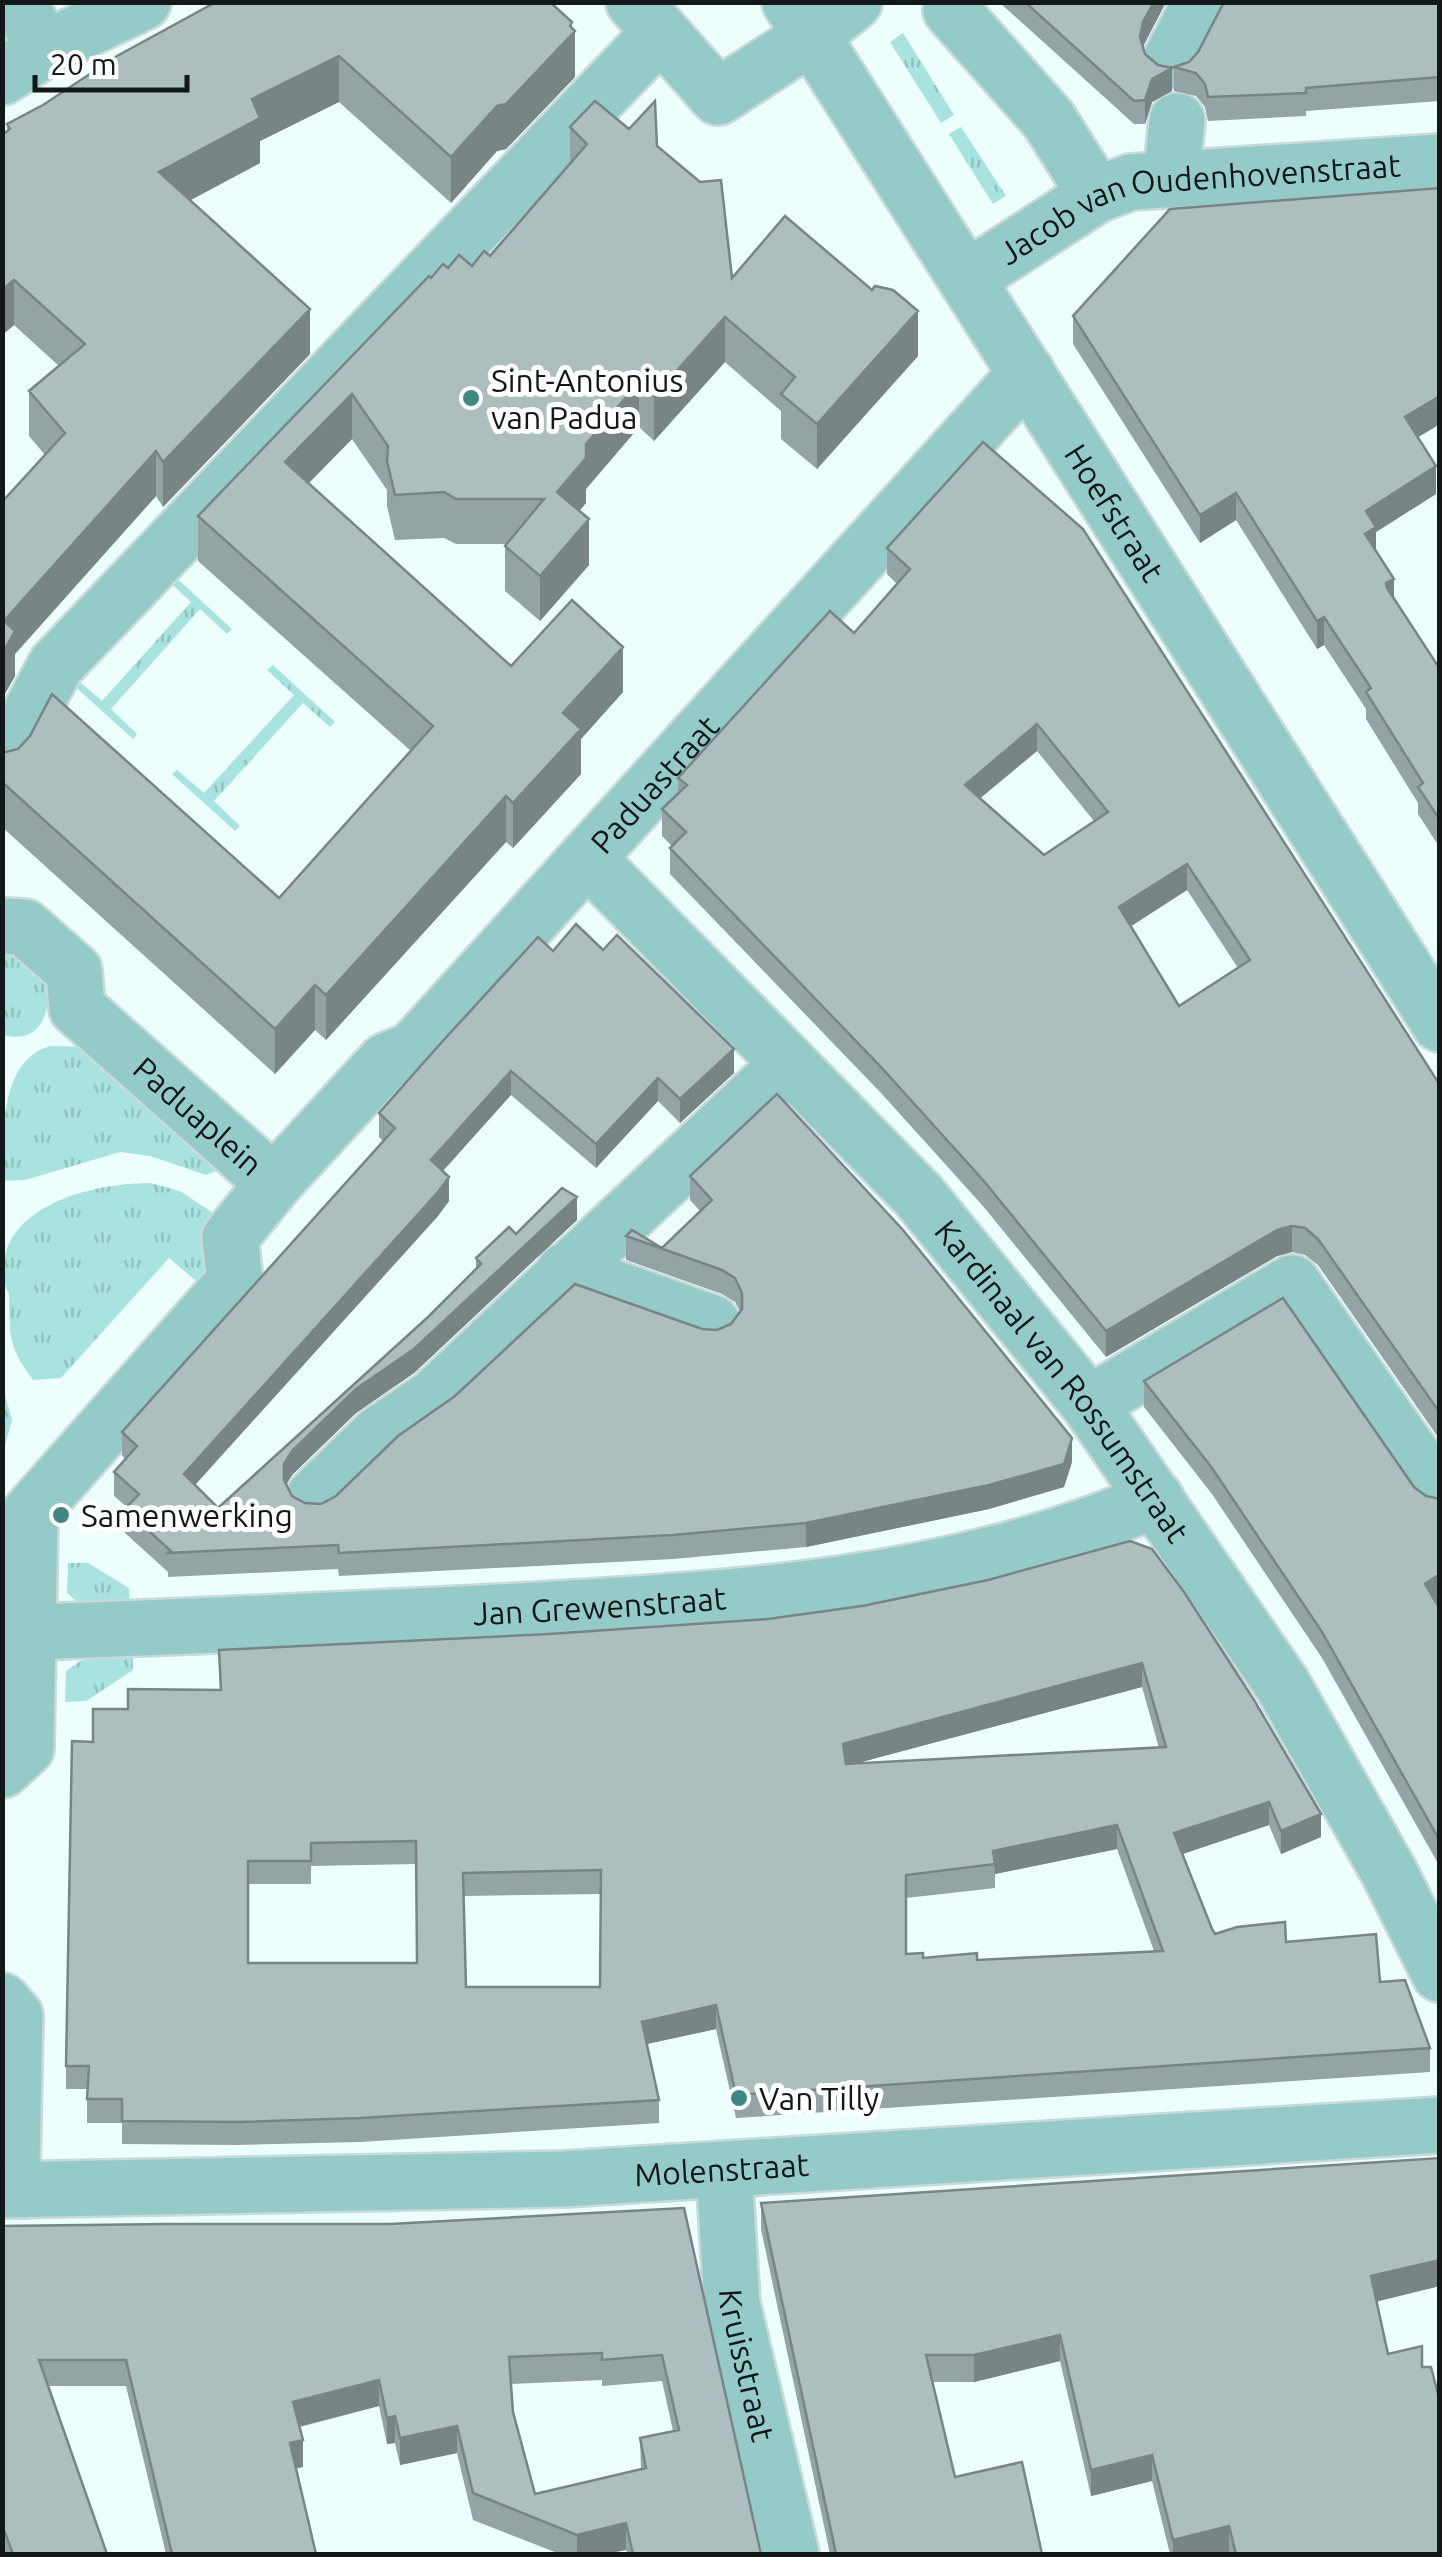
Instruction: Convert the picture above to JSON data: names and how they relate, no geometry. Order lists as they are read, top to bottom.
{
  "streets": {
    "street": [
      "Jacob van Oudenhovenstraat",
      "Hoefstraat",
      "Paduastraat",
      "Paduaplein",
      "Kardinaal van Rossumstraat",
      "Jan Grewenstraat",
      "Molenstraat",
      "Kruisstraat"
    ]
  },
  "crossings": [
    ["Jacob van Oudenhovenstraat", "Hoefstraat"],
    ["Hoefstraat", "Paduastraat"],
    ["Paduastraat", "Paduaplein"],
    ["Paduastraat", "Kardinaal van Rossumstraat"],
    ["Paduaplein", "Jan Grewenstraat"],
    ["Kardinaal van Rossumstraat", "Jan Grewenstraat"],
    ["Molenstraat", "Kruisstraat"]
  ],
  "places": ["Sint-Antonius van Padua", "Samenwerking", "Van Tilly"],
  "scale_bar": "20 m"
}
